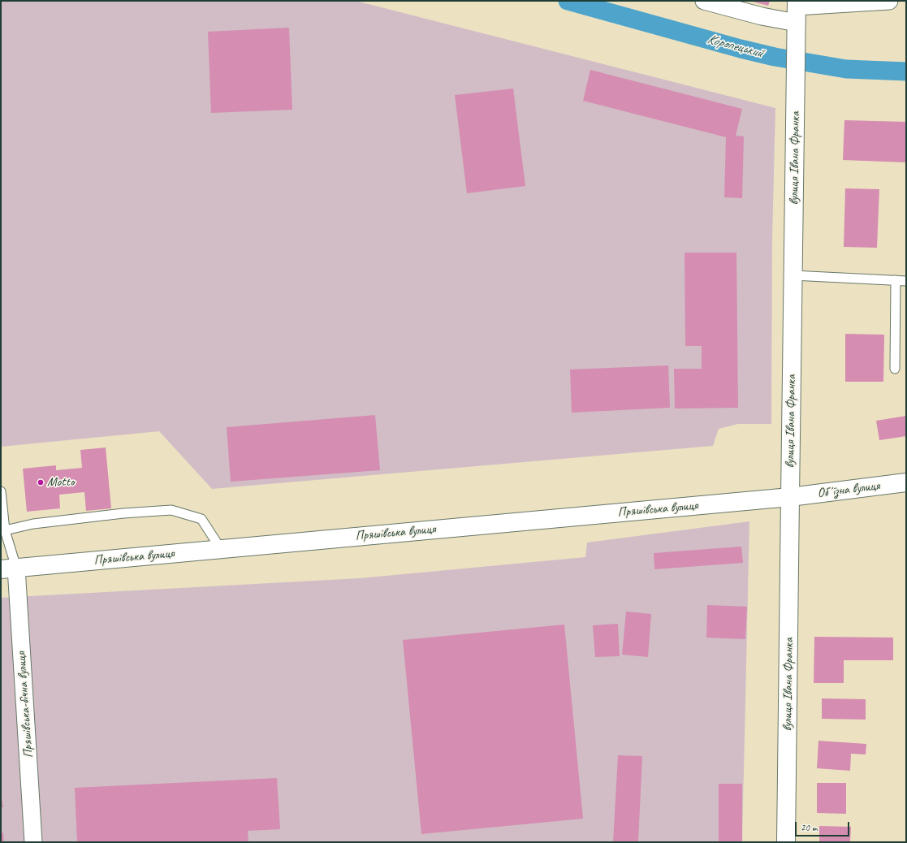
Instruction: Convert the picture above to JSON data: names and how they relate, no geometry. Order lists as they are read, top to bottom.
{
  "streets": {
    "main road": ["вулиця Івана Франка", "Обʼїзна вулиця", "Пряшівська вулиця"],
    "street": ["Пряшівська-бічна вулиця"]
  },
  "crossings": [
    ["вулиця Івана Франка", "Обʼїзна вулиця"],
    ["вулиця Івана Франка", "Пряшівська вулиця"],
    ["Обʼїзна вулиця", "Пряшівська вулиця"],
    ["Пряшівська вулиця", "Пряшівська-бічна вулиця"]
  ],
  "water": ["Коропецький"],
  "places": ["Motto"],
  "scale_bar": "20 m"
}
